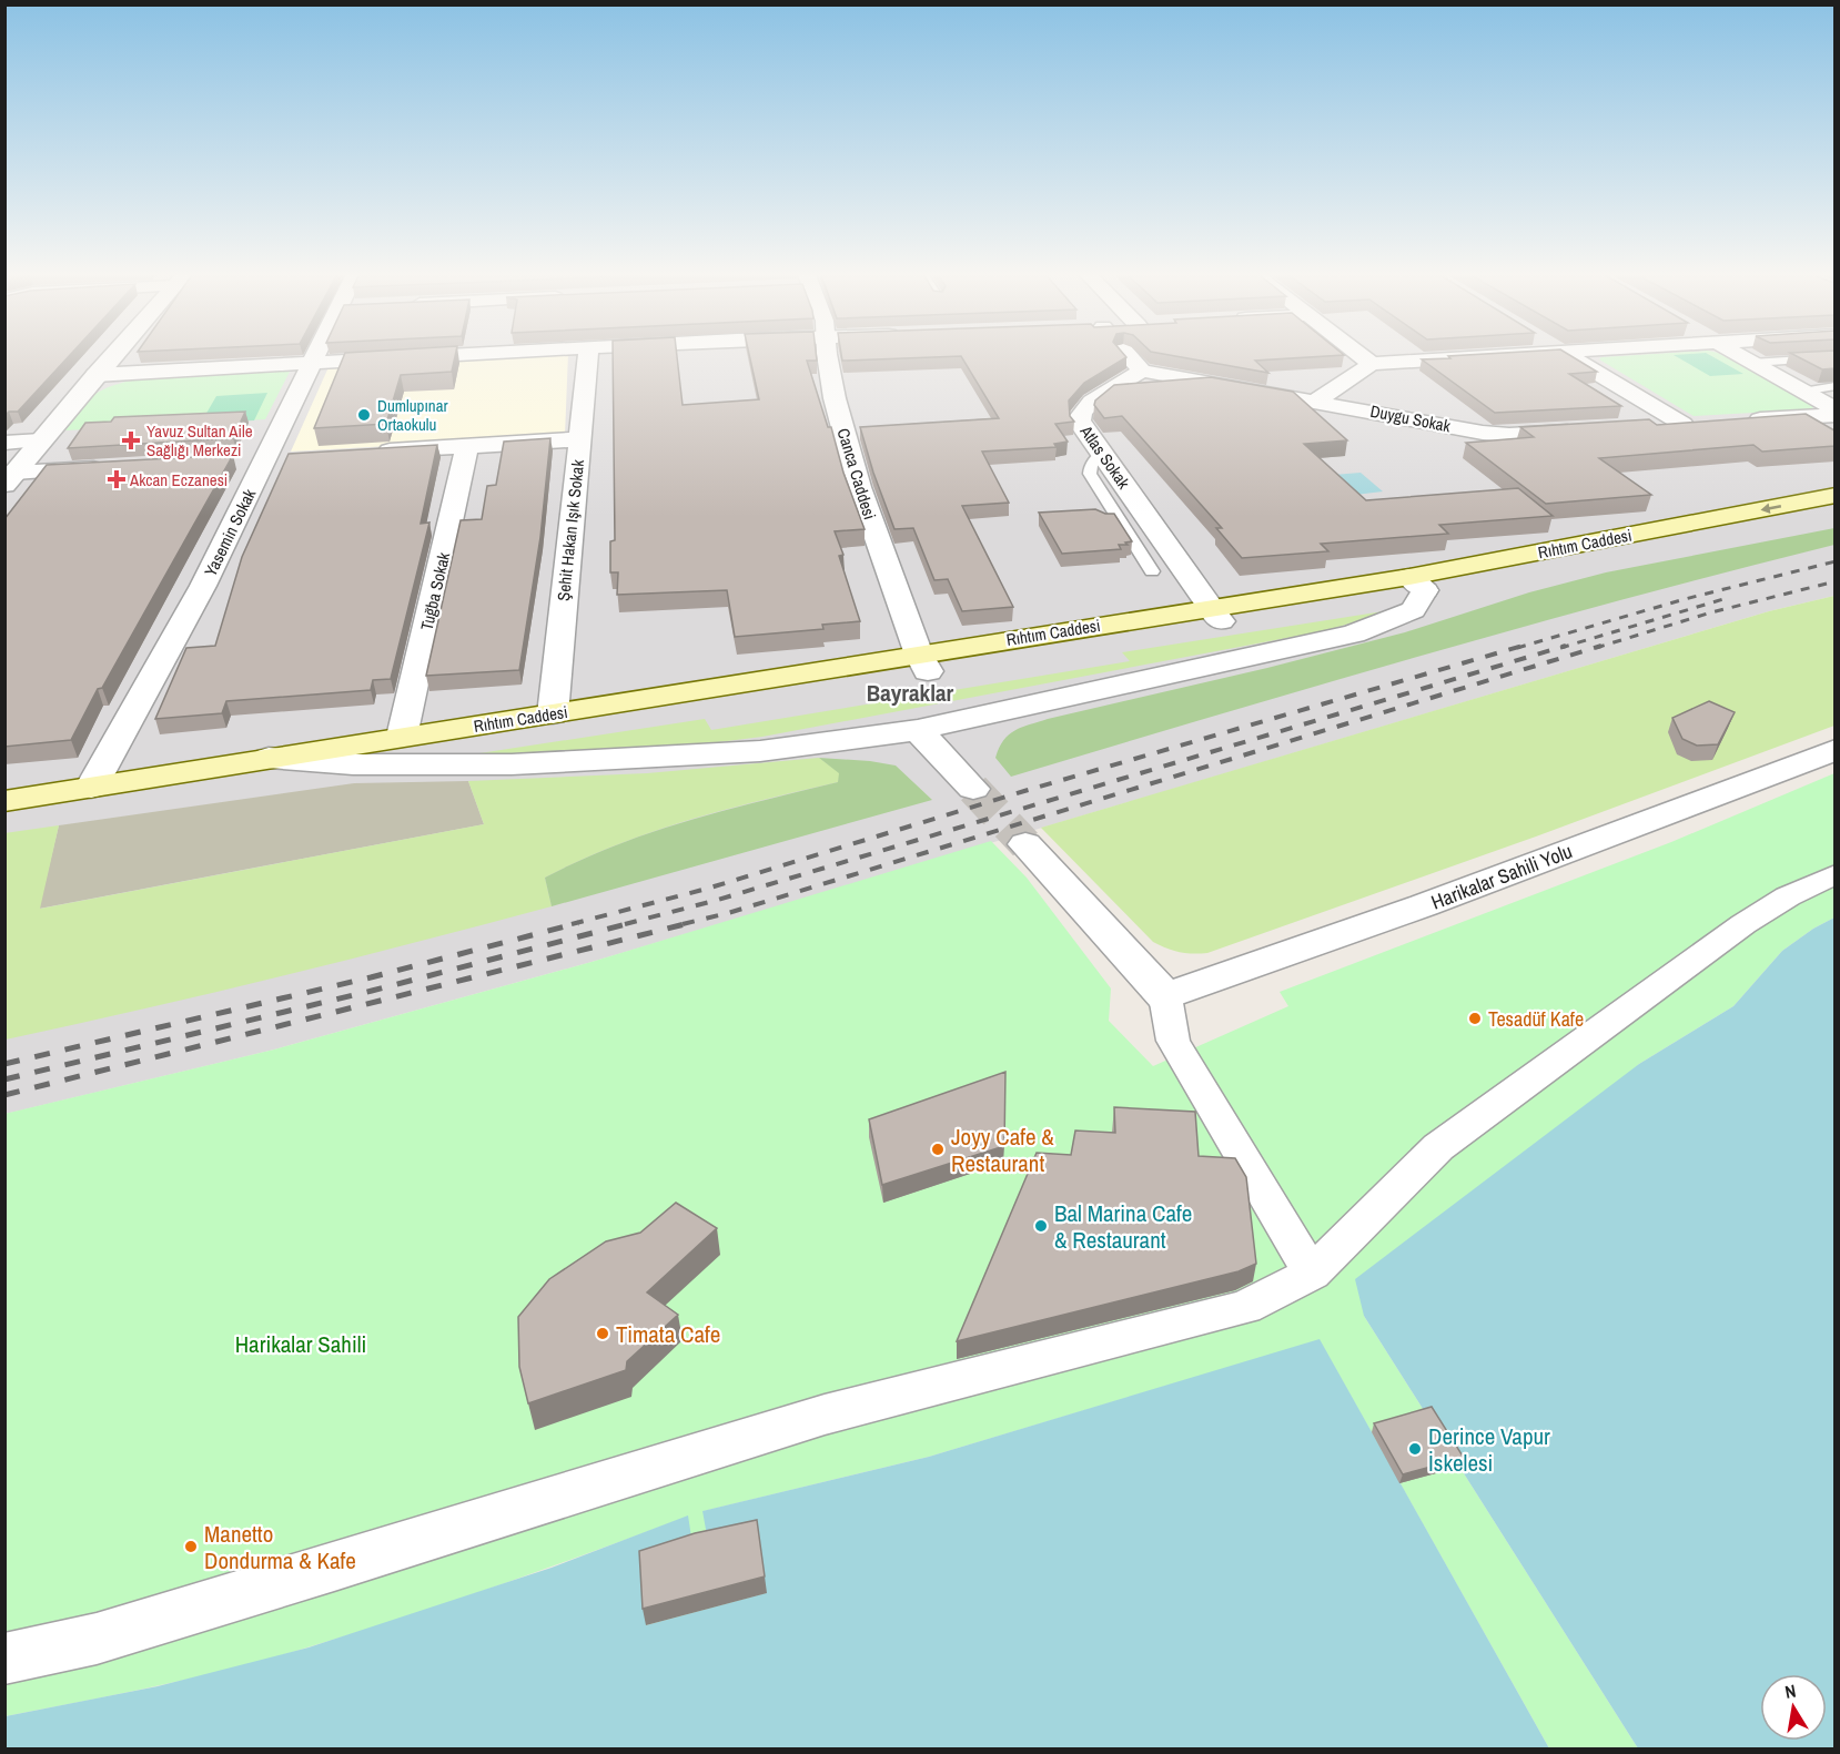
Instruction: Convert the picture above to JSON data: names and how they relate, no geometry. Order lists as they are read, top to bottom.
{
  "streets": {
    "main road": ["Rıhtım Caddesi"],
    "street": [
      "Duygu Sokak",
      "Atlas Sokak",
      "Canca Caddesi",
      "Şehit Hakan Işık Sokak",
      "Yasemin Sokak",
      "Tuğba Sokak",
      "Harikalar Sahili Yolu"
    ]
  },
  "crossings": [
    ["Duygu Sokak", "Atlas Sokak"],
    ["Atlas Sokak", "Rıhtım Caddesi"],
    ["Canca Caddesi", "Rıhtım Caddesi"],
    ["Şehit Hakan Işık Sokak", "Rıhtım Caddesi"],
    ["Yasemin Sokak", "Rıhtım Caddesi"],
    ["Rıhtım Caddesi", "Tuğba Sokak"]
  ],
  "districts": ["Bayraklar"],
  "parks": ["Harikalar Sahili"],
  "places": {
    "other": [
      "Dumlupınar Ortaokulu",
      "Tesadüf Kafe",
      "Joyy Cafe & Restaurant",
      "Bal Marina Cafe & Restaurant",
      "Timata Cafe",
      "Derince Vapur İskelesi",
      "Manetto Dondurma & Kafe"
    ],
    "health": ["Yavuz Sultan Aile Sağlığı Merkezi", "Akcan Eczanesi"]
  },
  "north": "top"
}
